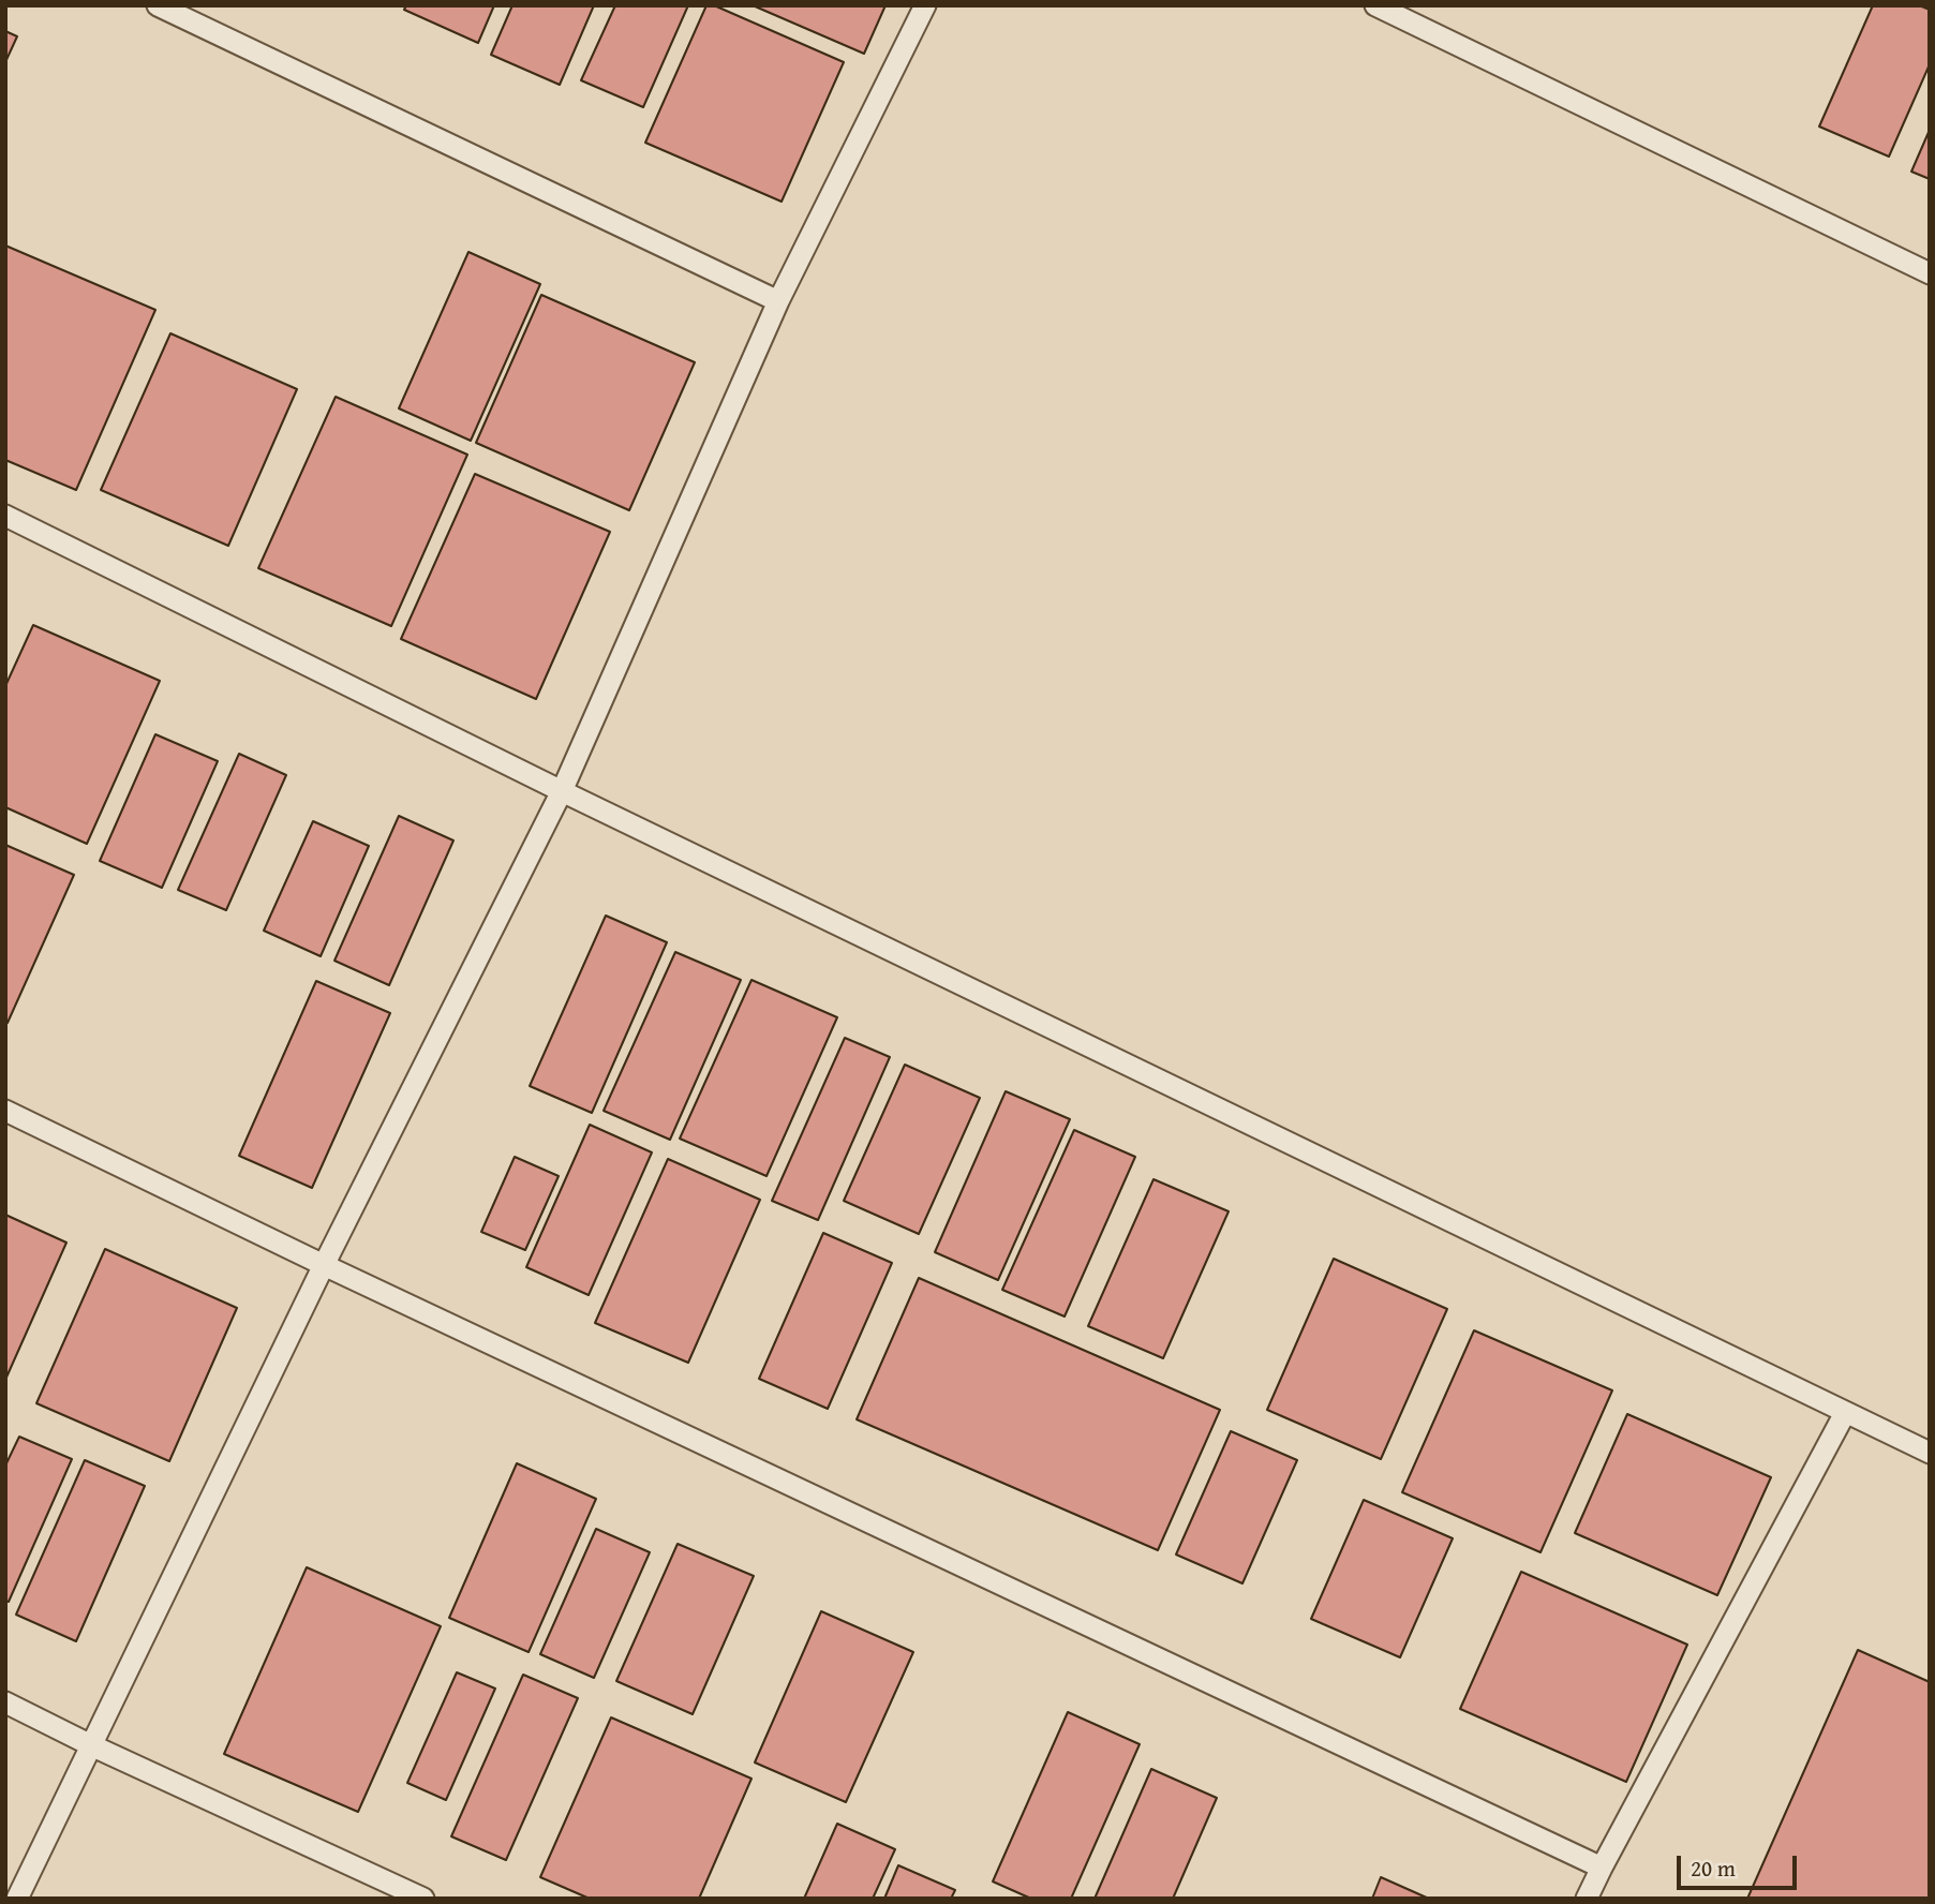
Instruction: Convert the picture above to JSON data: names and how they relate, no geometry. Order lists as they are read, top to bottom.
{
  "scale_bar": "20 m"
}
